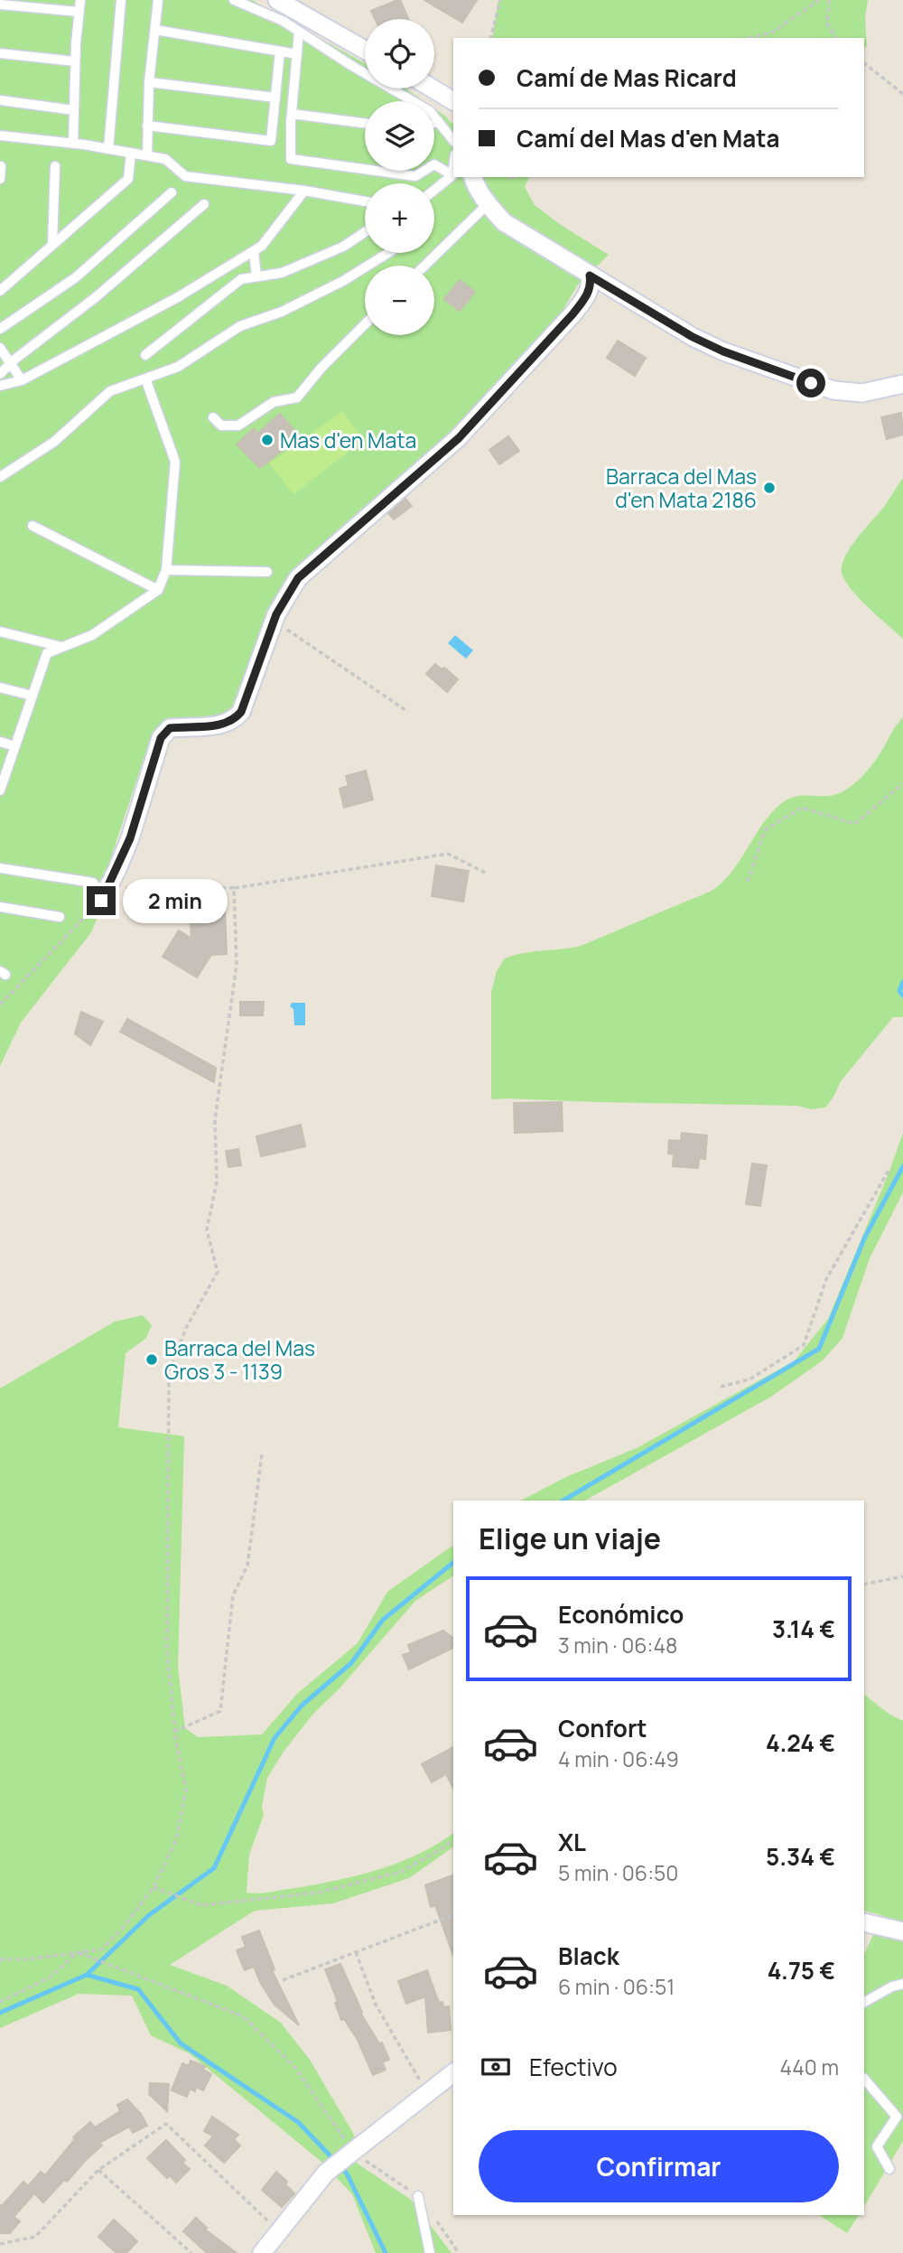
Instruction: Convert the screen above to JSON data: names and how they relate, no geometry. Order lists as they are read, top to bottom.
{
  "places": ["Mas d'en Mata", "Barraca del Mas d'en Mata 2186", "Barraca del Mas Gros 3 - 1139"],
  "page": {
    "map_buttons": ["+", "−"],
    "banner": ["Camí de Mas Ricard", "Camí del Mas d'en Mata"],
    "bubble": "2 min",
    "heading": "Elige un viaje",
    "list": [
      {
        "name": "Económico",
        "note": "3 min · 06:48",
        "value": "3.14 €"
      },
      {
        "name": "Confort",
        "note": "4 min · 06:49",
        "value": "4.24 €"
      },
      {
        "name": "XL",
        "note": "5 min · 06:50",
        "value": "5.34 €"
      },
      {
        "name": "Black",
        "note": "6 min · 06:51",
        "value": "4.75 €"
      }
    ],
    "pay": ["Efectivo", "440 m"],
    "buttons": "Confirmar"
  }
}
